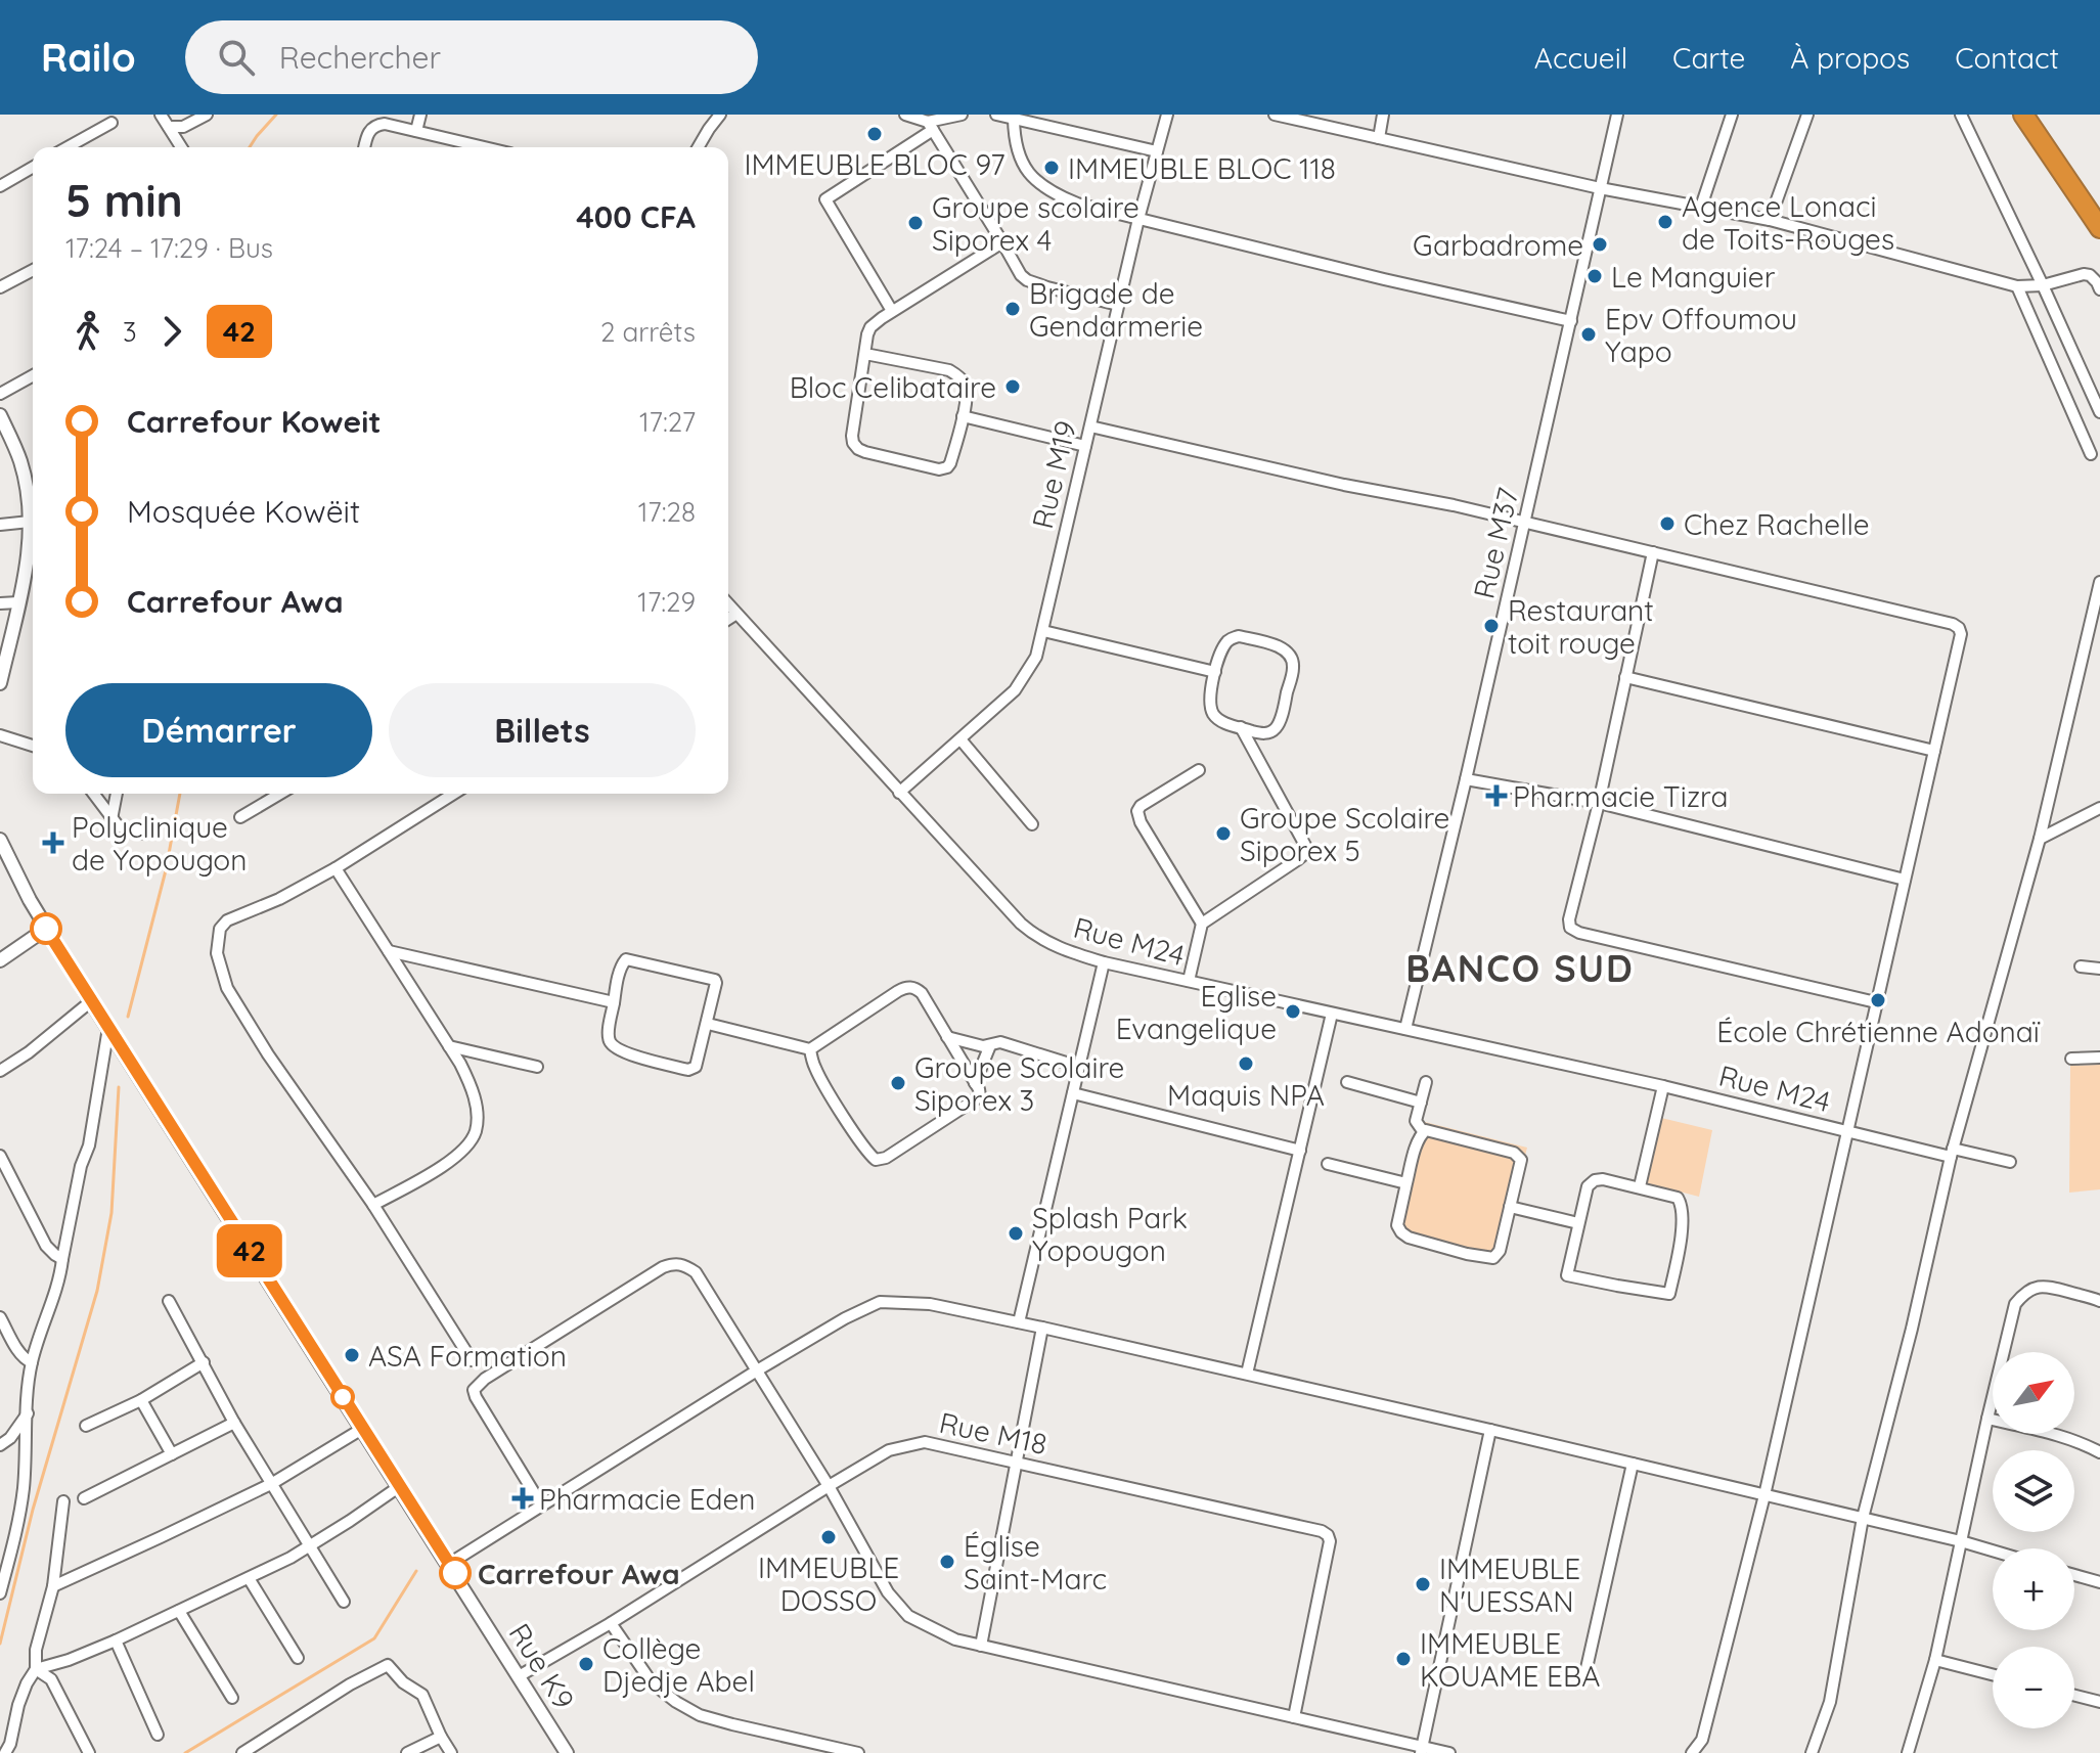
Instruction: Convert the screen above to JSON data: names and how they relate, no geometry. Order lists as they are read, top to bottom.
{
  "streets": {
    "street": [
      "Rue M19",
      "Rue M37",
      "Rue M24",
      "Rue M18",
      "Rue K9"
    ]
  },
  "crossings": [
    ["Rue M19", "Rue M24"],
    ["Rue M37", "Rue M24"],
    ["Rue M18", "Rue K9"]
  ],
  "districts": ["BANCO SUD"],
  "places": {
    "other": [
      "IMMEUBLE BLOC 97",
      "IMMEUBLE BLOC 118",
      "Agence Lonaci de Toits-Rouges",
      "Groupe scolaire Siporex 4",
      "Garbadrome",
      "Le Manguier",
      "Brigade de Gendarmerie",
      "Epv Offoumou Yapo",
      "Bloc Celibataire",
      "Chez Rachelle",
      "Restaurant toit rouge",
      "Groupe Scolaire Siporex 5",
      "École Chrétienne Adonaï",
      "Eglise Evangelique",
      "Maquis NPA",
      "Groupe Scolaire Siporex 3",
      "Splash Park Yopougon",
      "ASA Formation",
      "IMMEUBLE DOSSO",
      "Église Saint-Marc",
      "Carrefour Awa",
      "IMMEUBLE N'UESSAN",
      "IMMEUBLE KOUAME EBA",
      "Collège Djedje Abel"
    ],
    "health": ["Pharmacie Tizra", "Polyclinique de Yopougon", "Pharmacie Eden"]
  },
  "lines": ["bus line 42"],
  "north": "top right",
  "page": {
    "header": "Railo",
    "search": "Rechercher",
    "nav": [
      "Accueil",
      "Carte",
      "À propos",
      "Contact"
    ],
    "on_map": "42",
    "heading": ["5 min", "17:24 – 17:29 · Bus", "400 CFA"],
    "legs": ["3", "42", "2 arrêts"],
    "list": [
      {
        "name": "Carrefour Koweit",
        "value": "17:27"
      },
      {
        "name": "Mosquée Kowëit",
        "value": "17:28"
      },
      {
        "name": "Carrefour Awa",
        "value": "17:29"
      }
    ],
    "buttons": ["Démarrer", "Billets"],
    "map_buttons": ["+", "−"]
  }
}
